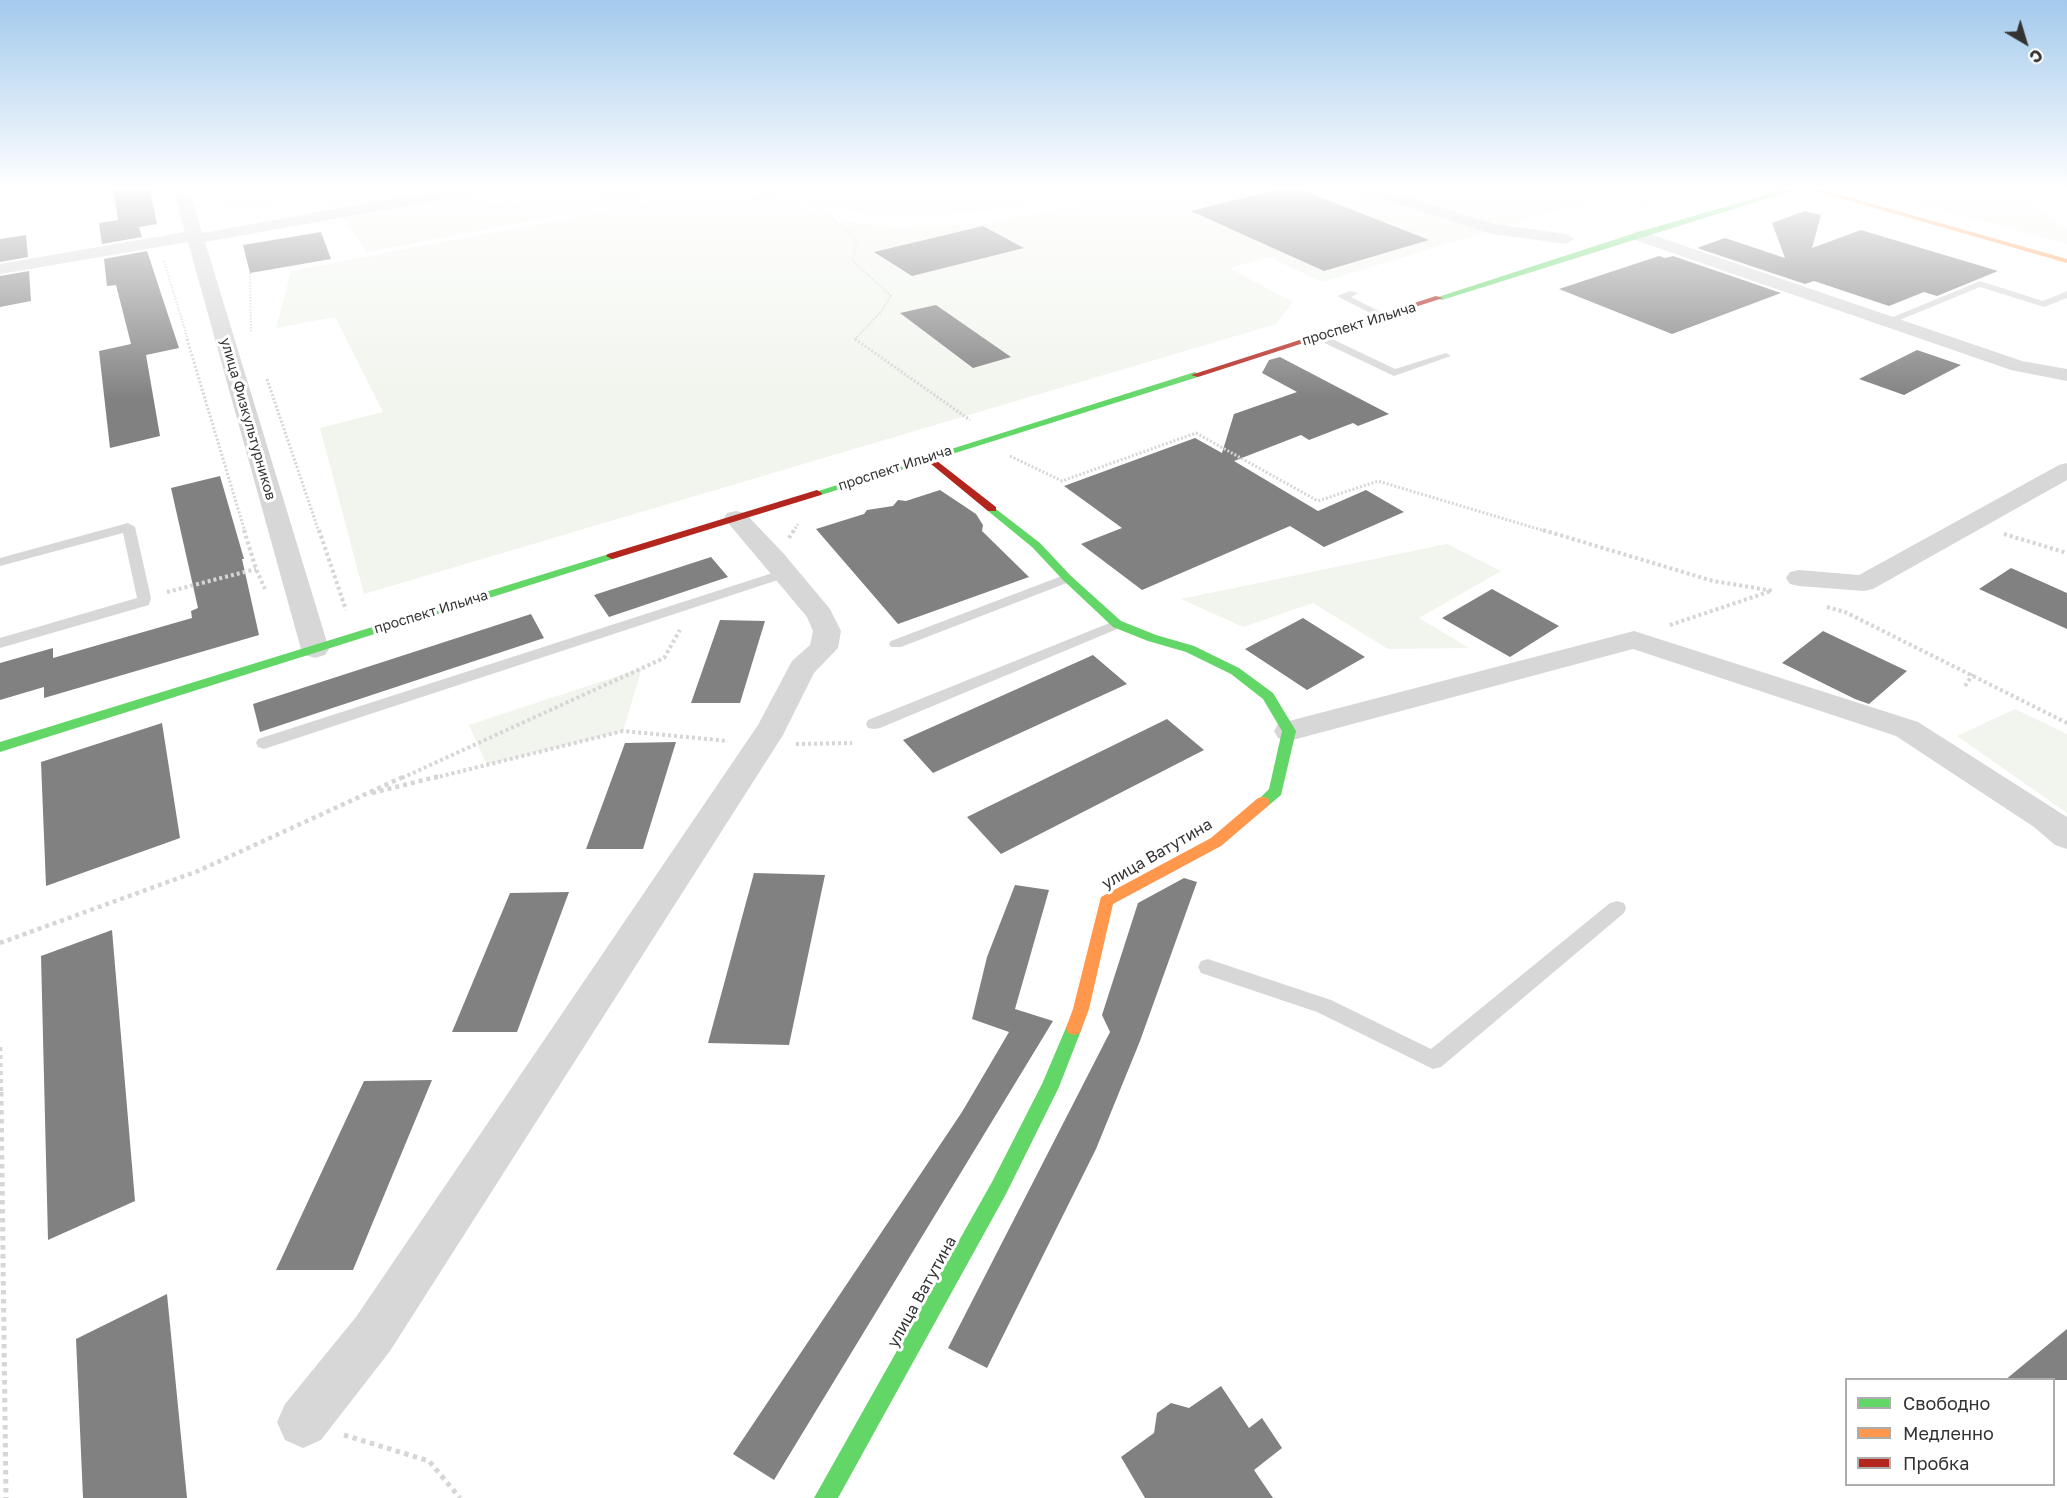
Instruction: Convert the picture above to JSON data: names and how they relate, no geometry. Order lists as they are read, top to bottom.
{
  "streets": {
    "main road": ["проспект Ильича", "улица Ватутина"],
    "street": ["улица Физкультурников"]
  },
  "crossings": [
    ["проспект Ильича", "улица Физкультурников"]
  ],
  "legend": ["Свободно", "Медленно", "Пробка"],
  "north": "bottom right"
}
